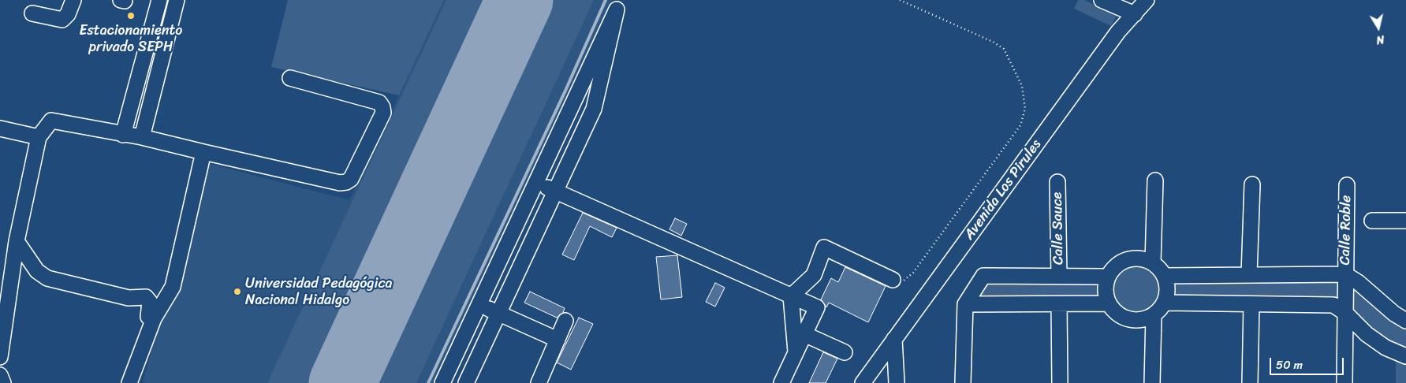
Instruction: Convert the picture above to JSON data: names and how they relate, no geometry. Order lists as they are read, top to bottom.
{
  "streets": {
    "street": ["Avenida Los Pirules", "Calle Sauce", "Calle Roble"]
  },
  "places": ["Estacionamiento privado SEPH", "Universidad Pedagógica Nacional Hidalgo"],
  "scale_bar": "50 m",
  "north": "bottom"
}
